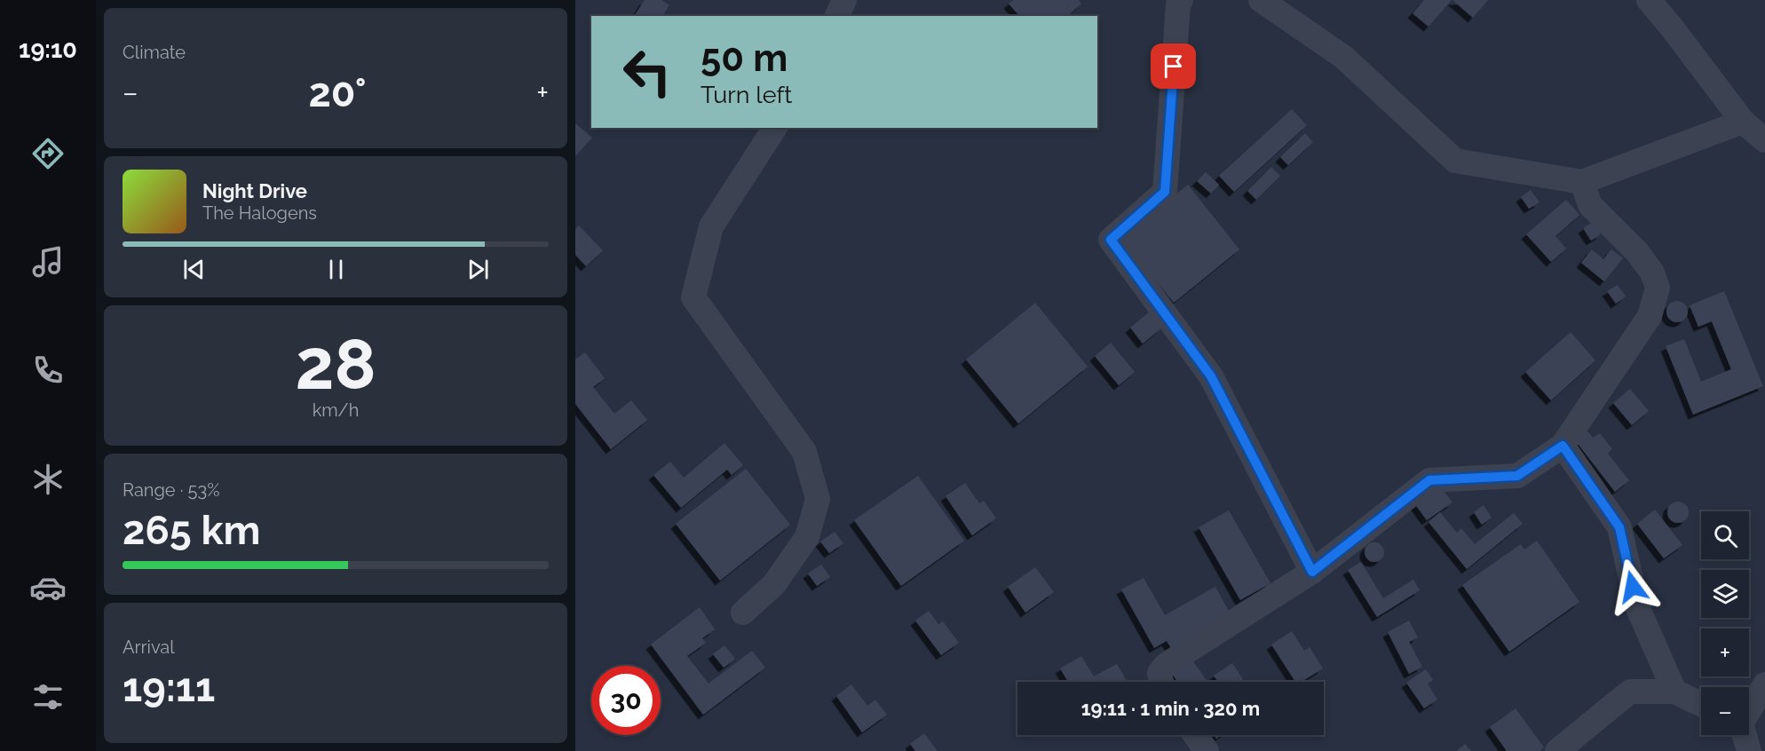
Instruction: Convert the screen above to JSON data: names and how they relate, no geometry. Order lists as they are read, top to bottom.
{
  "page": {
    "tabs": "19:10",
    "tile": [
      "Climate",
      ["28", "km/h"],
      ["Range · 53%", "265 km"],
      ["Arrival", "19:11"]
    ],
    "turn": ["50 m", "Turn left"],
    "heat": ["−", "20°", "+"],
    "song": ["Night Drive", "The Halogens"],
    "map_buttons": ["+", "−"],
    "limit": "30",
    "trip": "19:11 · 1 min · 320 m"
  }
}
